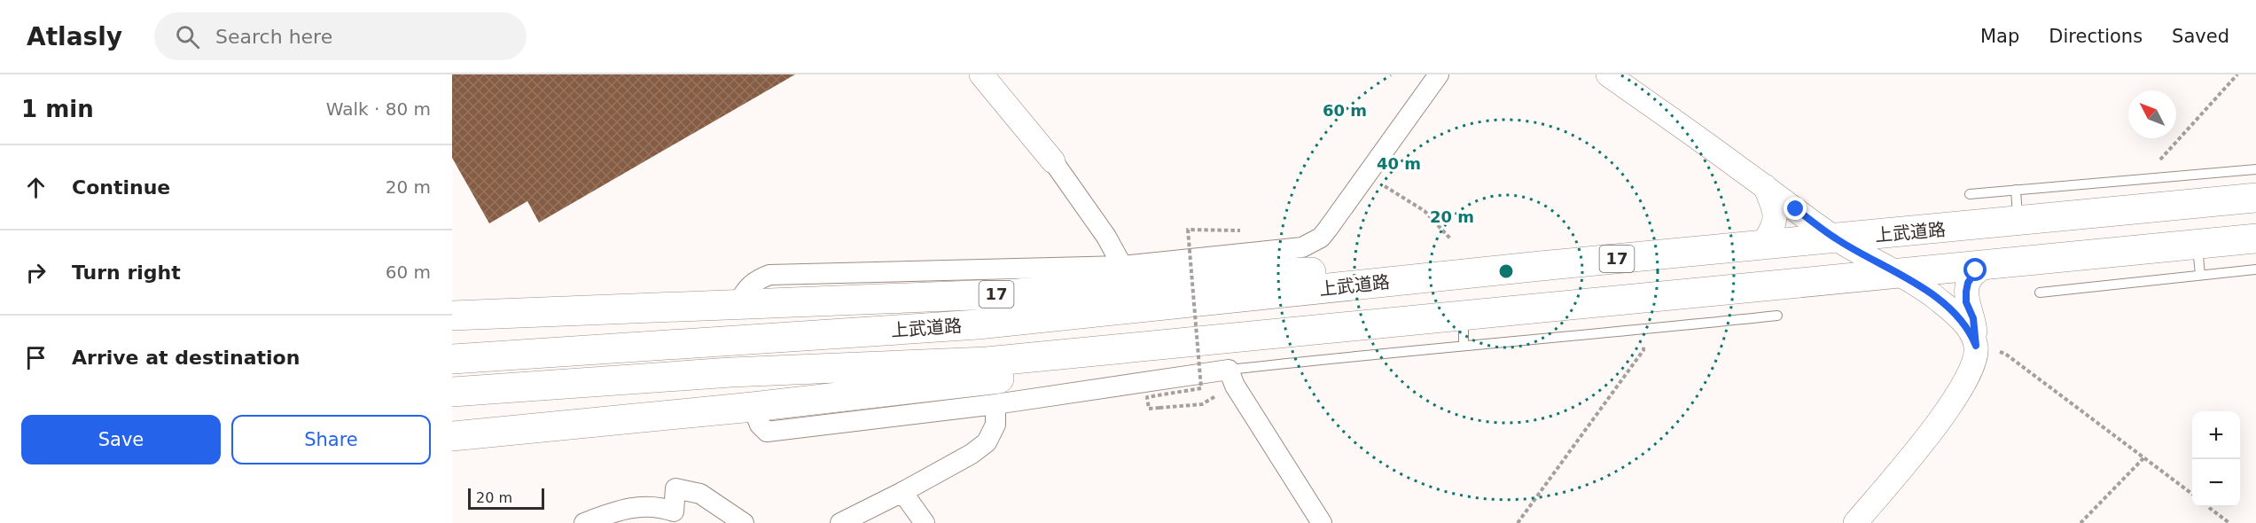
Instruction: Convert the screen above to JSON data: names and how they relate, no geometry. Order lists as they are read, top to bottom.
{
  "streets": {
    "highway": ["上武道路", "17"]
  },
  "crossings": [
    ["上武道路", "17"]
  ],
  "scale_bar": "20 m",
  "north": "top left",
  "page": {
    "header": "Atlasly",
    "search": "Search here",
    "nav": ["Map", "Directions", "Saved"],
    "heading": ["1 min", "Walk · 80 m"],
    "list": [
      ["Continue", "20 m"],
      ["Turn right", "60 m"],
      "Arrive at destination"
    ],
    "buttons": ["Save", "Share"],
    "map_buttons": ["+", "−"],
    "scale": "20 m"
  },
  "rings": ["60 m", "40 m", "20 m"]
}
